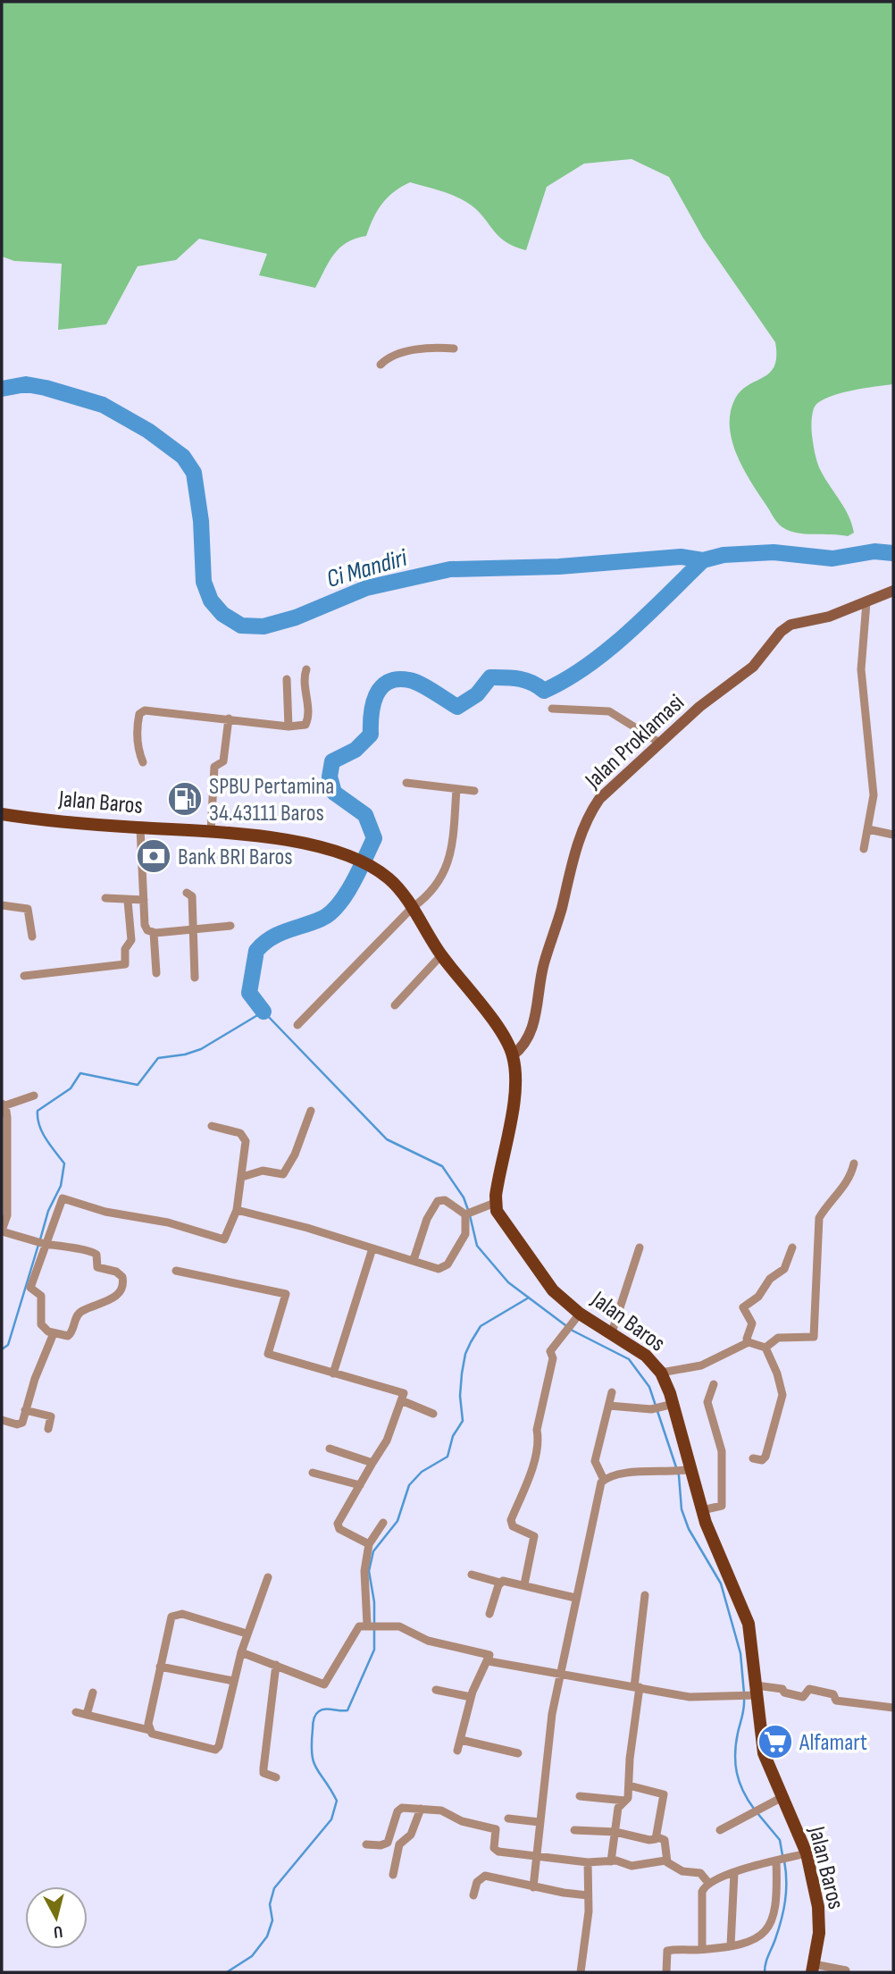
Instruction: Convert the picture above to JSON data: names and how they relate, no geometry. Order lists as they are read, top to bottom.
{
  "streets": {
    "main road": ["Jalan Baros"],
    "street": ["Jalan Proklamasi"]
  },
  "water": ["Ci Mandiri"],
  "places": {
    "fuel station": ["SPBU Pertamina 34.43111 Baros"],
    "bank": ["Bank BRI Baros"],
    "supermarket": ["Alfamart"]
  },
  "north": "bottom"
}
